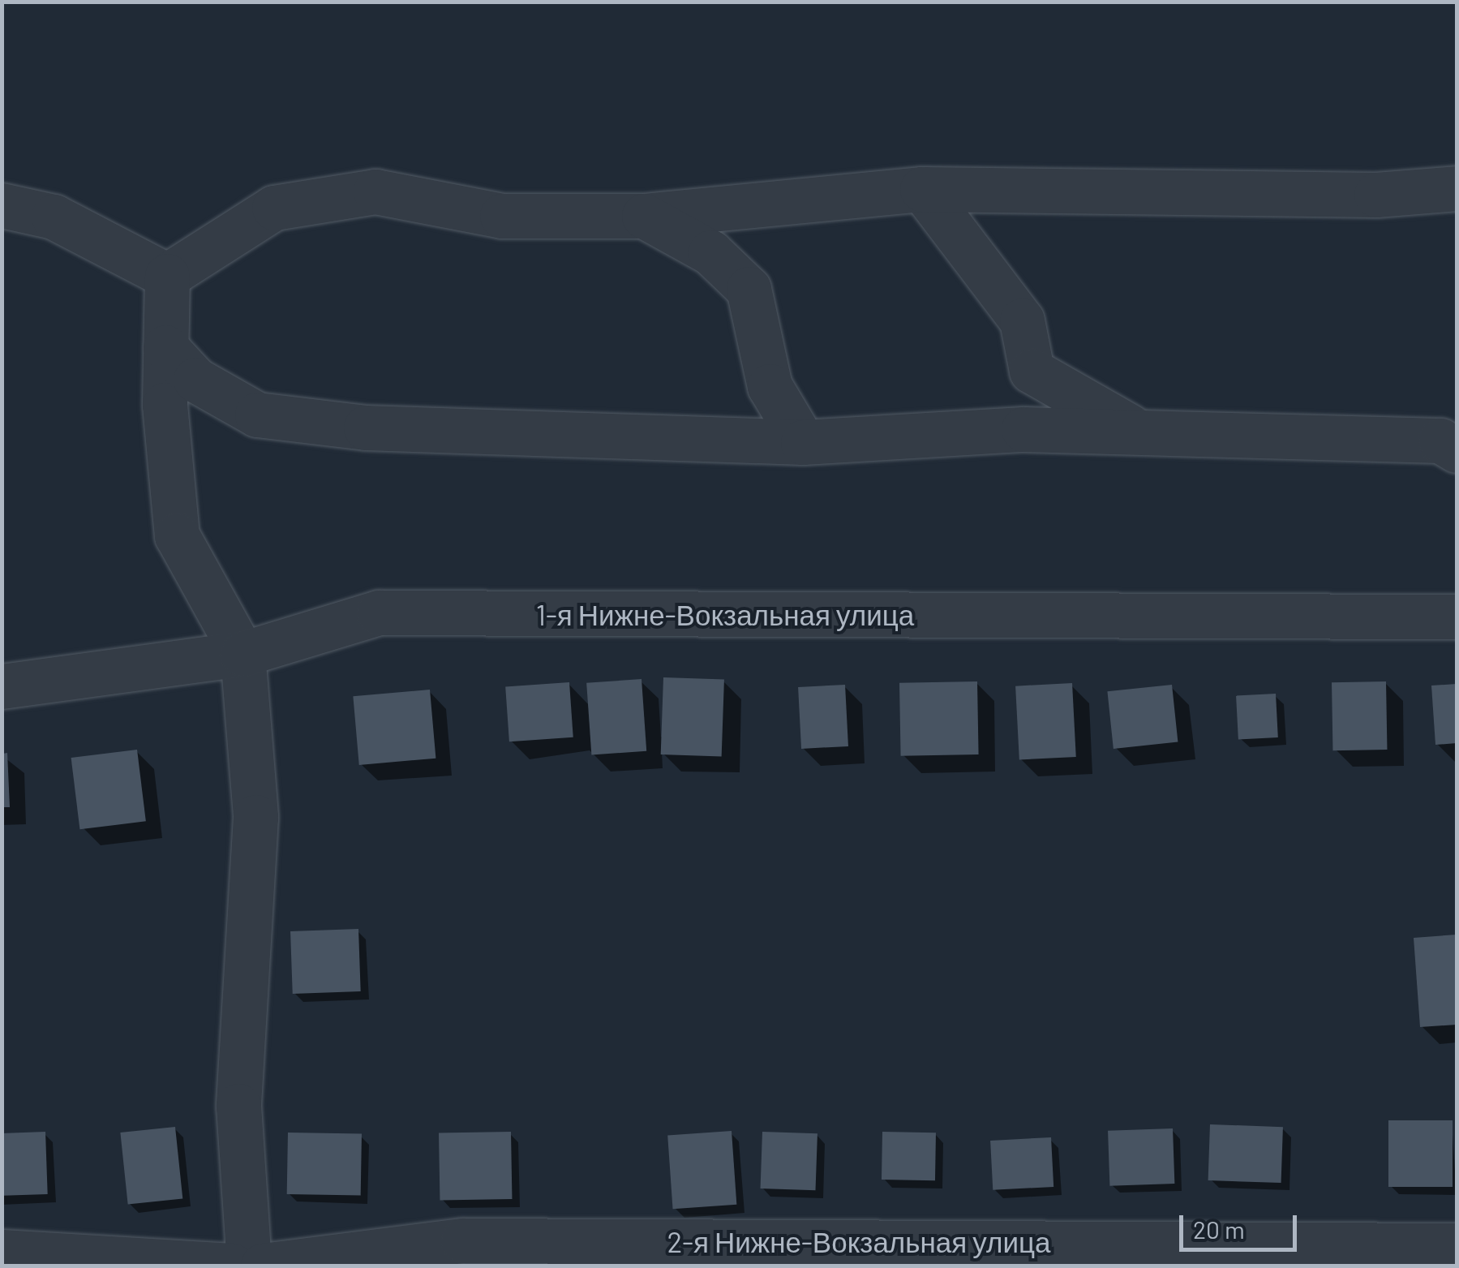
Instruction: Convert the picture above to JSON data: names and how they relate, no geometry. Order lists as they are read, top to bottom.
{
  "streets": {
    "street": ["1-я Нижне-Вокзальная улица", "2-я Нижне-Вокзальная улица"]
  },
  "scale_bar": "20 m"
}
